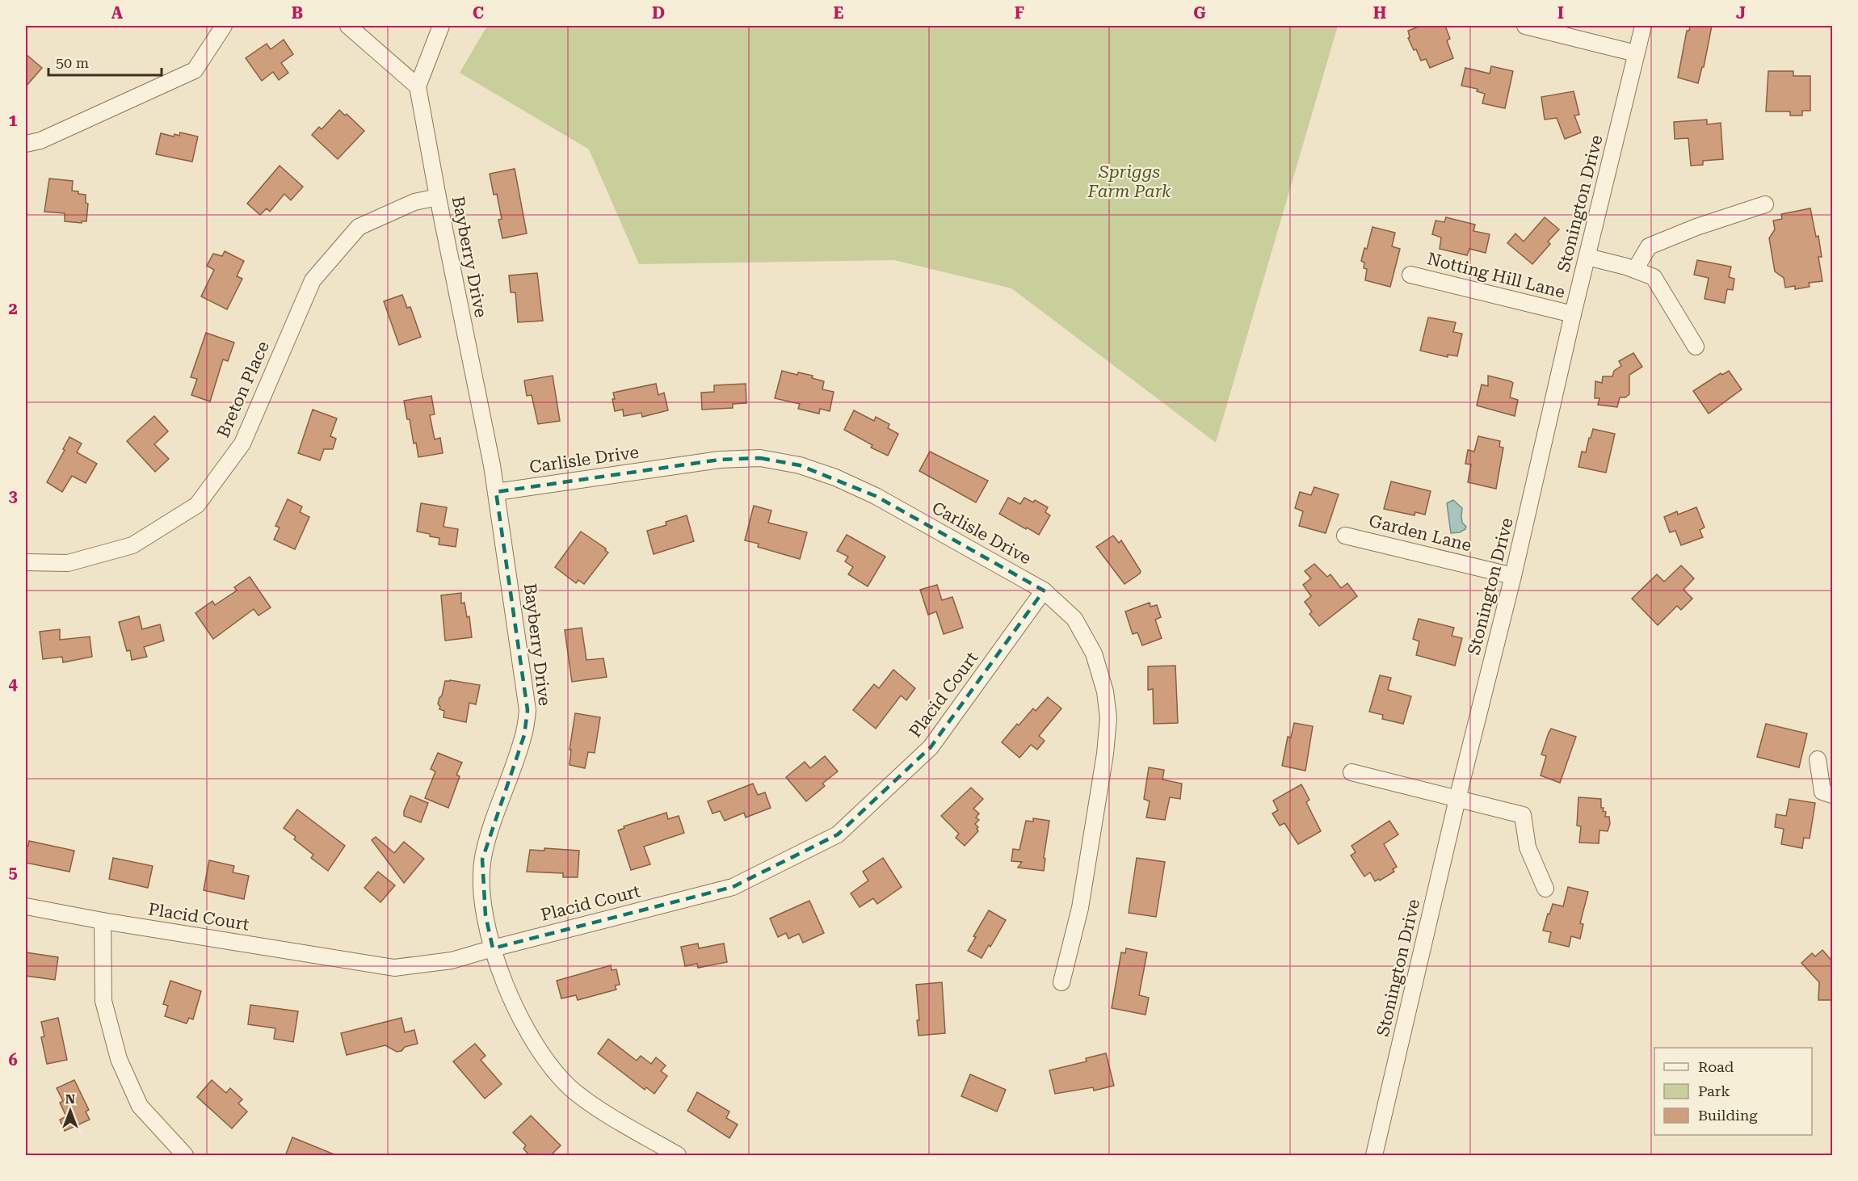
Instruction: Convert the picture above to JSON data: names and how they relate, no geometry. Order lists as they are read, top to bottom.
{
  "streets": {
    "street": [
      "Stonington Drive",
      "Bayberry Drive",
      "Notting Hill Lane",
      "Breton Place",
      "Carlisle Drive",
      "Garden Lane",
      "Placid Court"
    ]
  },
  "crossings": [
    ["Stonington Drive", "Notting Hill Lane"],
    ["Stonington Drive", "Garden Lane"],
    ["Bayberry Drive", "Breton Place"],
    ["Bayberry Drive", "Carlisle Drive"],
    ["Bayberry Drive", "Placid Court"],
    ["Carlisle Drive", "Placid Court"]
  ],
  "parks": ["Spriggs Farm Park"],
  "legend": ["Road", "Park", "Building"],
  "scale_bar": "50 m",
  "north": "top",
  "grid": {
    "columns": [
      "A",
      "B",
      "C",
      "D",
      "E",
      "F",
      "G",
      "H",
      "I",
      "J"
    ],
    "rows": [
      "1",
      "2",
      "3",
      "4",
      "5",
      "6"
    ]
  }
}
